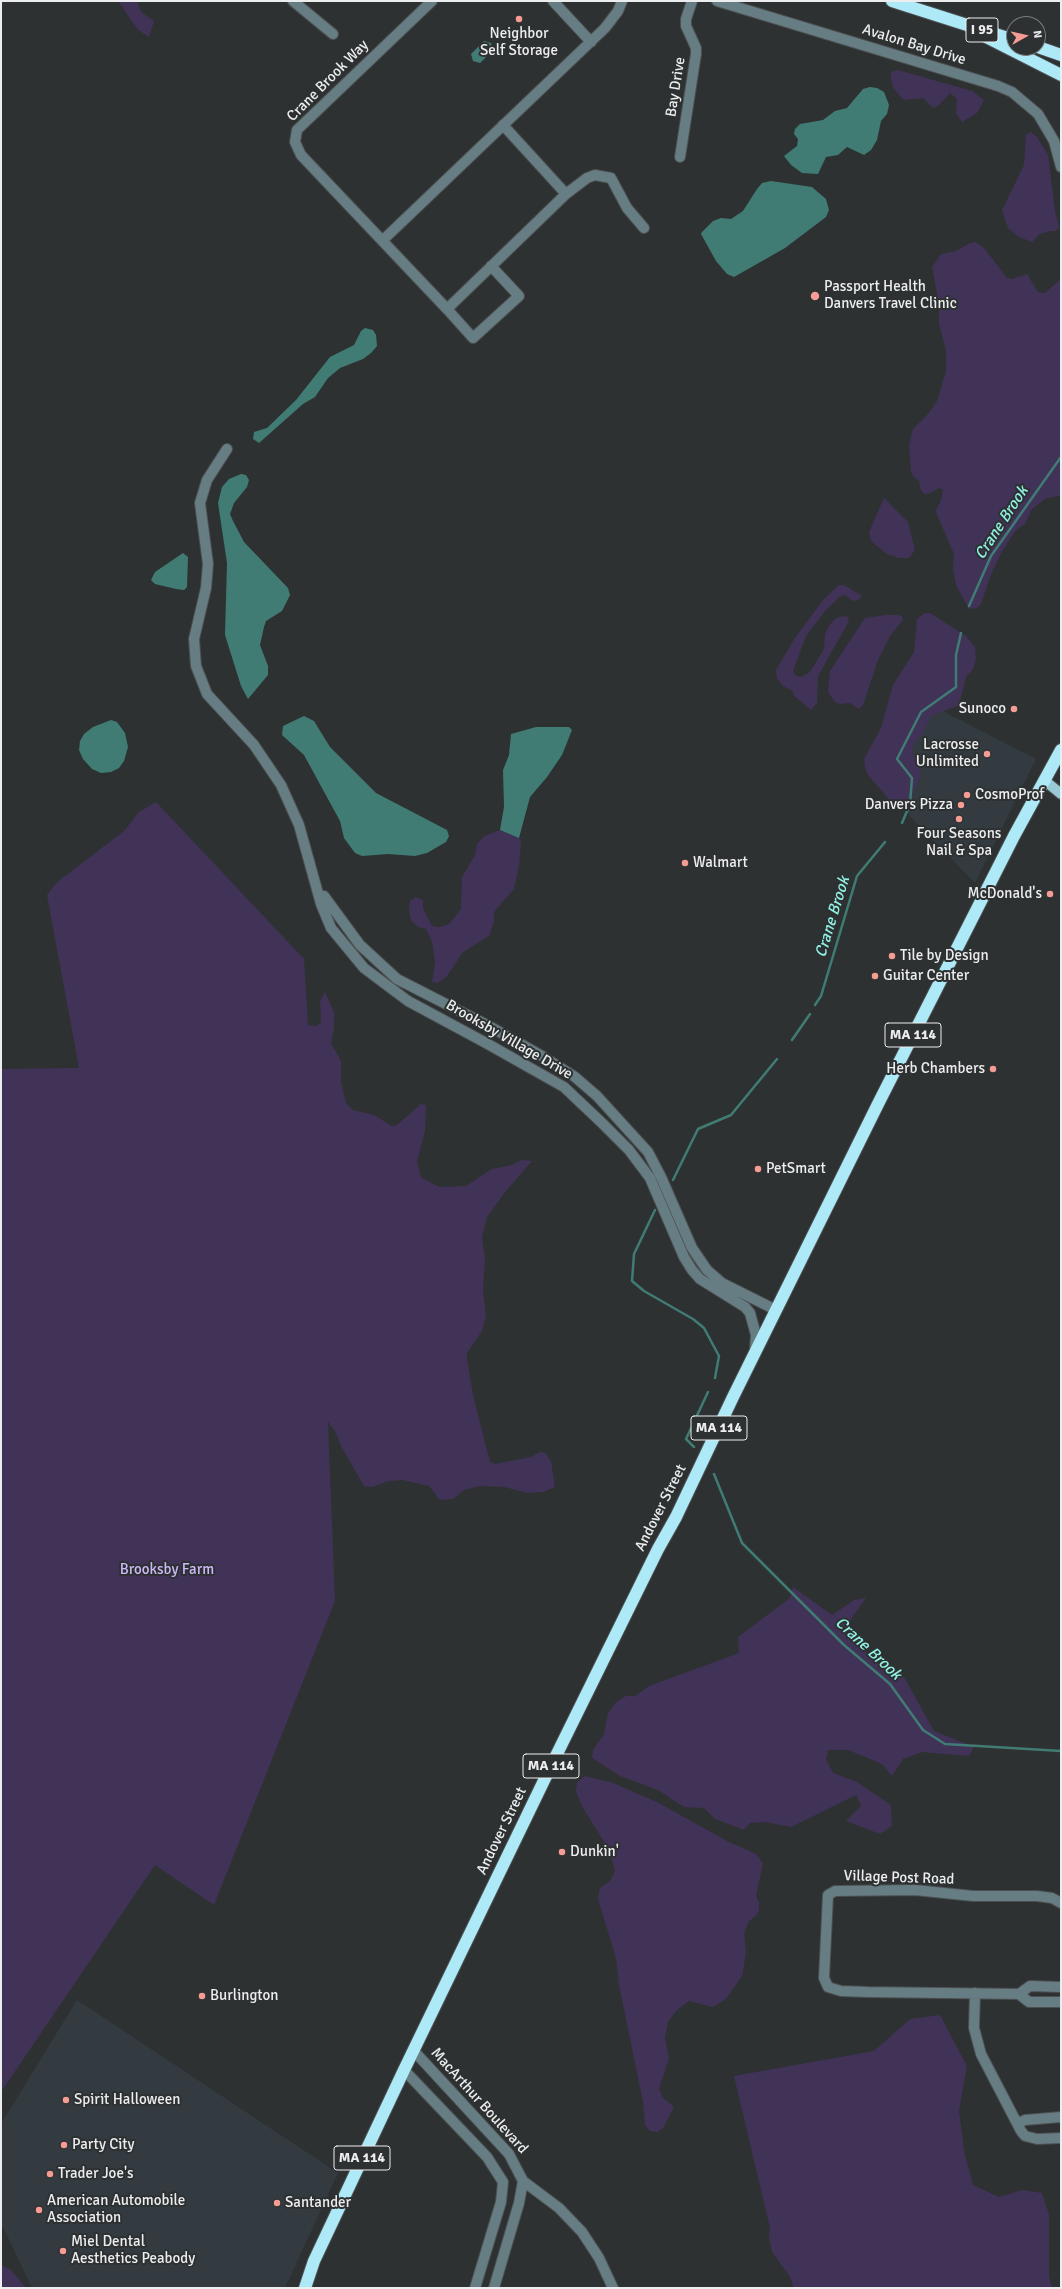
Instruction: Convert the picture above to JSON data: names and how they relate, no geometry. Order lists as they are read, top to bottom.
{
  "streets": {
    "highway": ["I 95", "MA 114", "Andover Street"],
    "street": [
      "Avalon Bay Drive",
      "Crane Brook Way",
      "Bay Drive",
      "Brooksby Village Drive",
      "Village Post Road",
      "MacArthur Boulevard"
    ]
  },
  "crossings": [
    ["Brooksby Village Drive", "Andover Street"],
    ["Andover Street", "MacArthur Boulevard"]
  ],
  "water": ["Crane Brook"],
  "parks": ["Brooksby Farm"],
  "places": [
    "Neighbor Self Storage",
    "Passport Health Danvers Travel Clinic",
    "Sunoco",
    "Lacrosse Unlimited",
    "CosmoProf",
    "Danvers Pizza",
    "Four Seasons Nail & Spa",
    "Walmart",
    "McDonald's",
    "Tile by Design",
    "Guitar Center",
    "Herb Chambers",
    "PetSmart",
    "Dunkin'",
    "Burlington",
    "Spirit Halloween",
    "Party City",
    "Trader Joe's",
    "Santander",
    "American Automobile Association",
    "Miel Dental Aesthetics Peabody"
  ],
  "north": "right"
}
